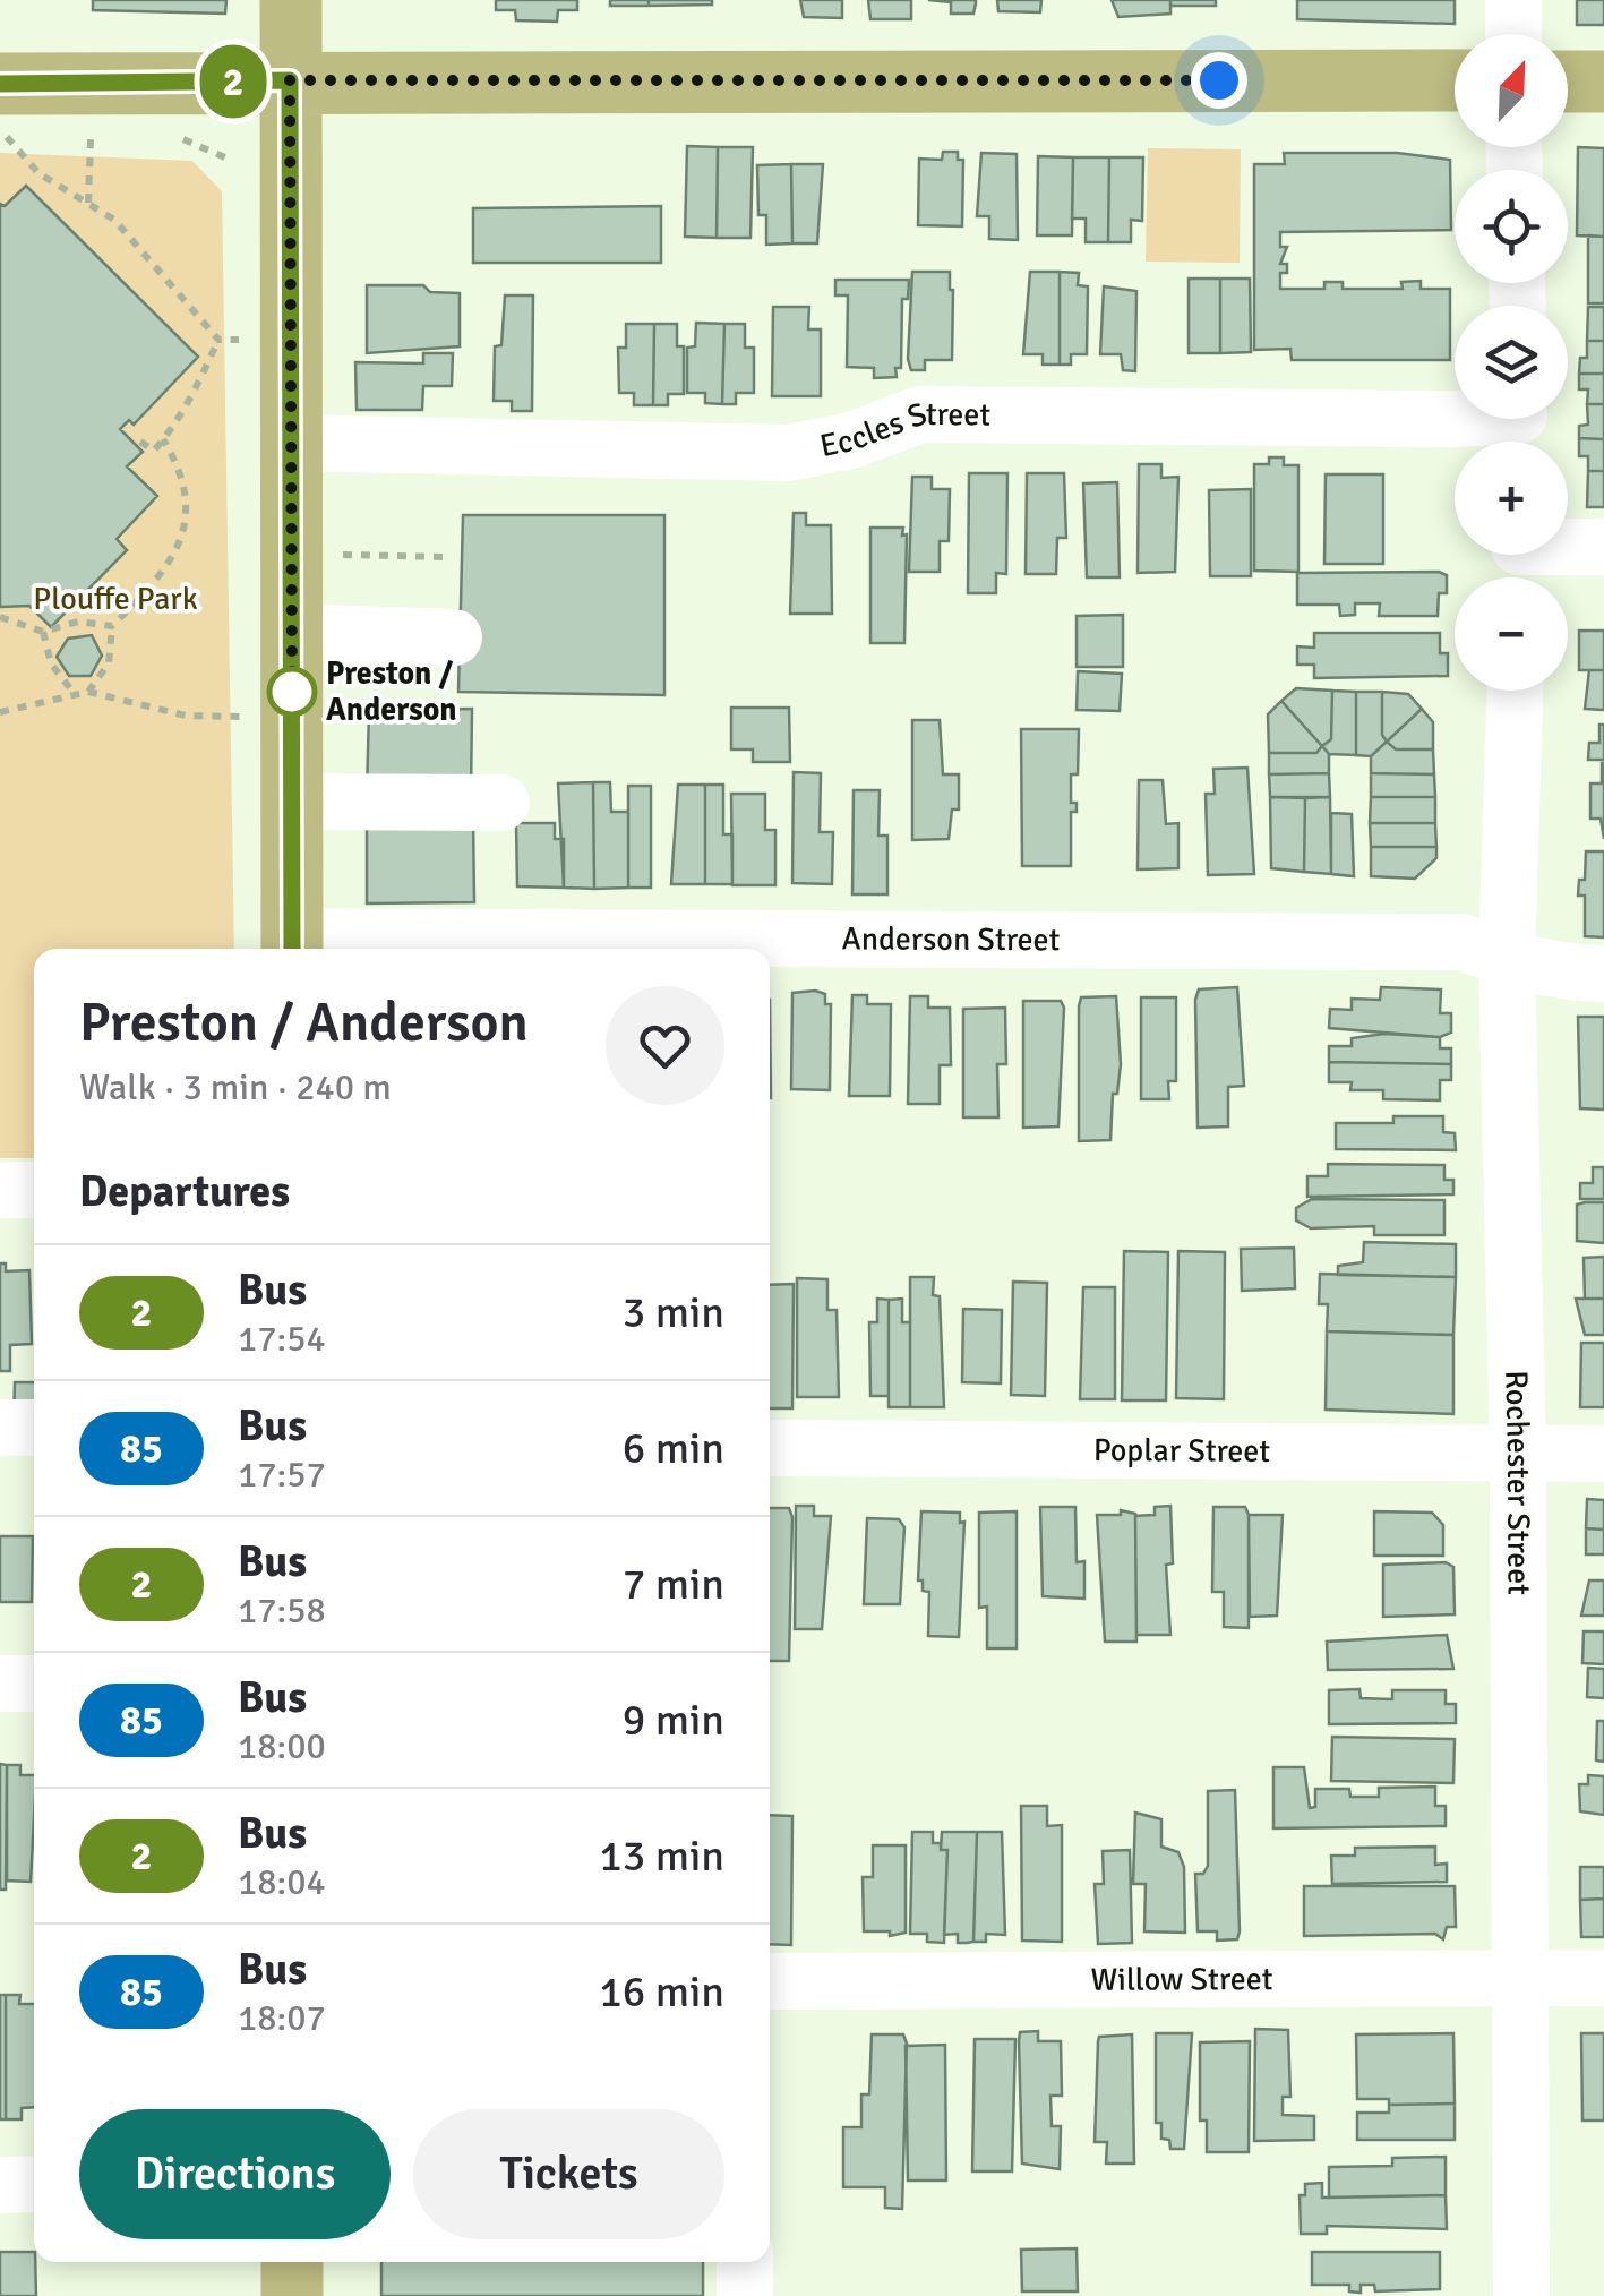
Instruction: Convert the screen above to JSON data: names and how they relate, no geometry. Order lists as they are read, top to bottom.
{
  "streets": {
    "street": [
      "Eccles Street",
      "Anderson Street",
      "Poplar Street",
      "Rochester Street",
      "Willow Street"
    ]
  },
  "crossings": [
    ["Anderson Street", "Rochester Street"],
    ["Poplar Street", "Rochester Street"],
    ["Rochester Street", "Willow Street"]
  ],
  "parks": ["Plouffe Park"],
  "places": ["Preston / Anderson"],
  "lines": ["bus line 2"],
  "north": "top right",
  "page": {
    "on_map": "2",
    "map_buttons": ["+", "−"],
    "heading": [
      ["Preston / Anderson", "Walk · 3 min · 240 m"],
      "Departures"
    ],
    "list": [
      {
        "mark": "2",
        "name": "Bus",
        "note": "17:54",
        "value": "3 min"
      },
      {
        "mark": "85",
        "name": "Bus",
        "note": "17:57",
        "value": "6 min"
      },
      {
        "mark": "2",
        "name": "Bus",
        "note": "17:58",
        "value": "7 min"
      },
      {
        "mark": "85",
        "name": "Bus",
        "note": "18:00",
        "value": "9 min"
      },
      {
        "mark": "2",
        "name": "Bus",
        "note": "18:04",
        "value": "13 min"
      },
      {
        "mark": "85",
        "name": "Bus",
        "note": "18:07",
        "value": "16 min"
      }
    ],
    "buttons": ["Directions", "Tickets"]
  }
}
